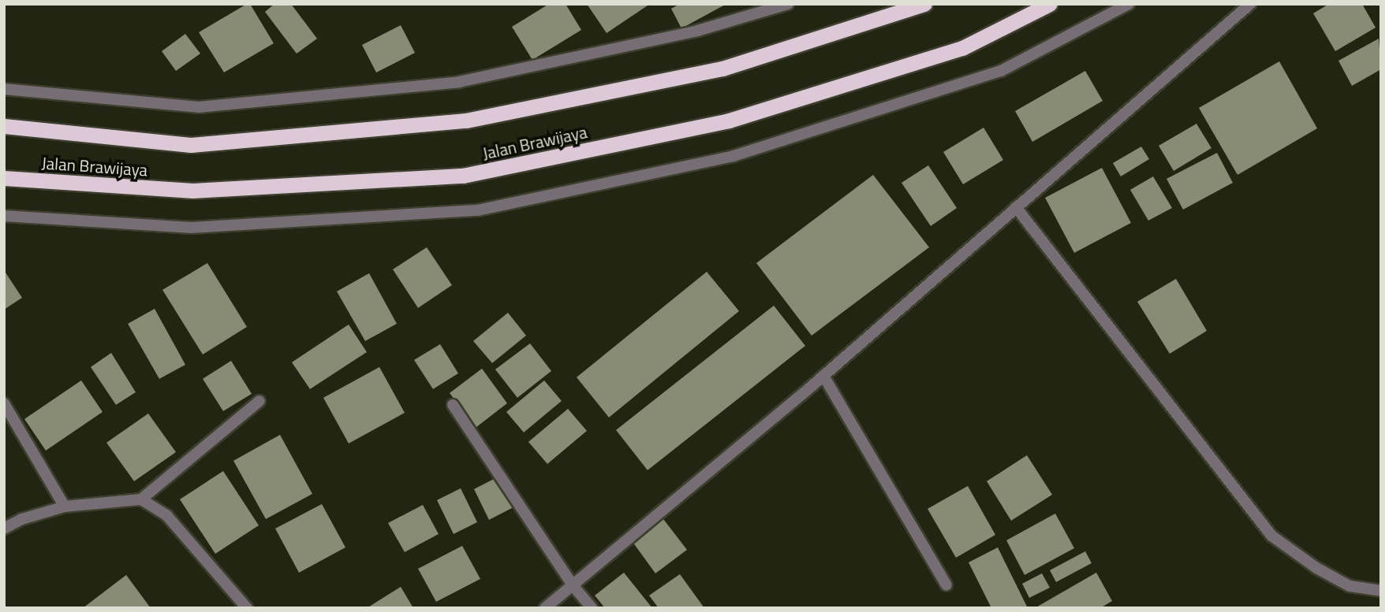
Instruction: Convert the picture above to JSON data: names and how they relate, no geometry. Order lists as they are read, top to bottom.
{
  "streets": {
    "highway": ["Jalan Brawijaya"]
  }
}
